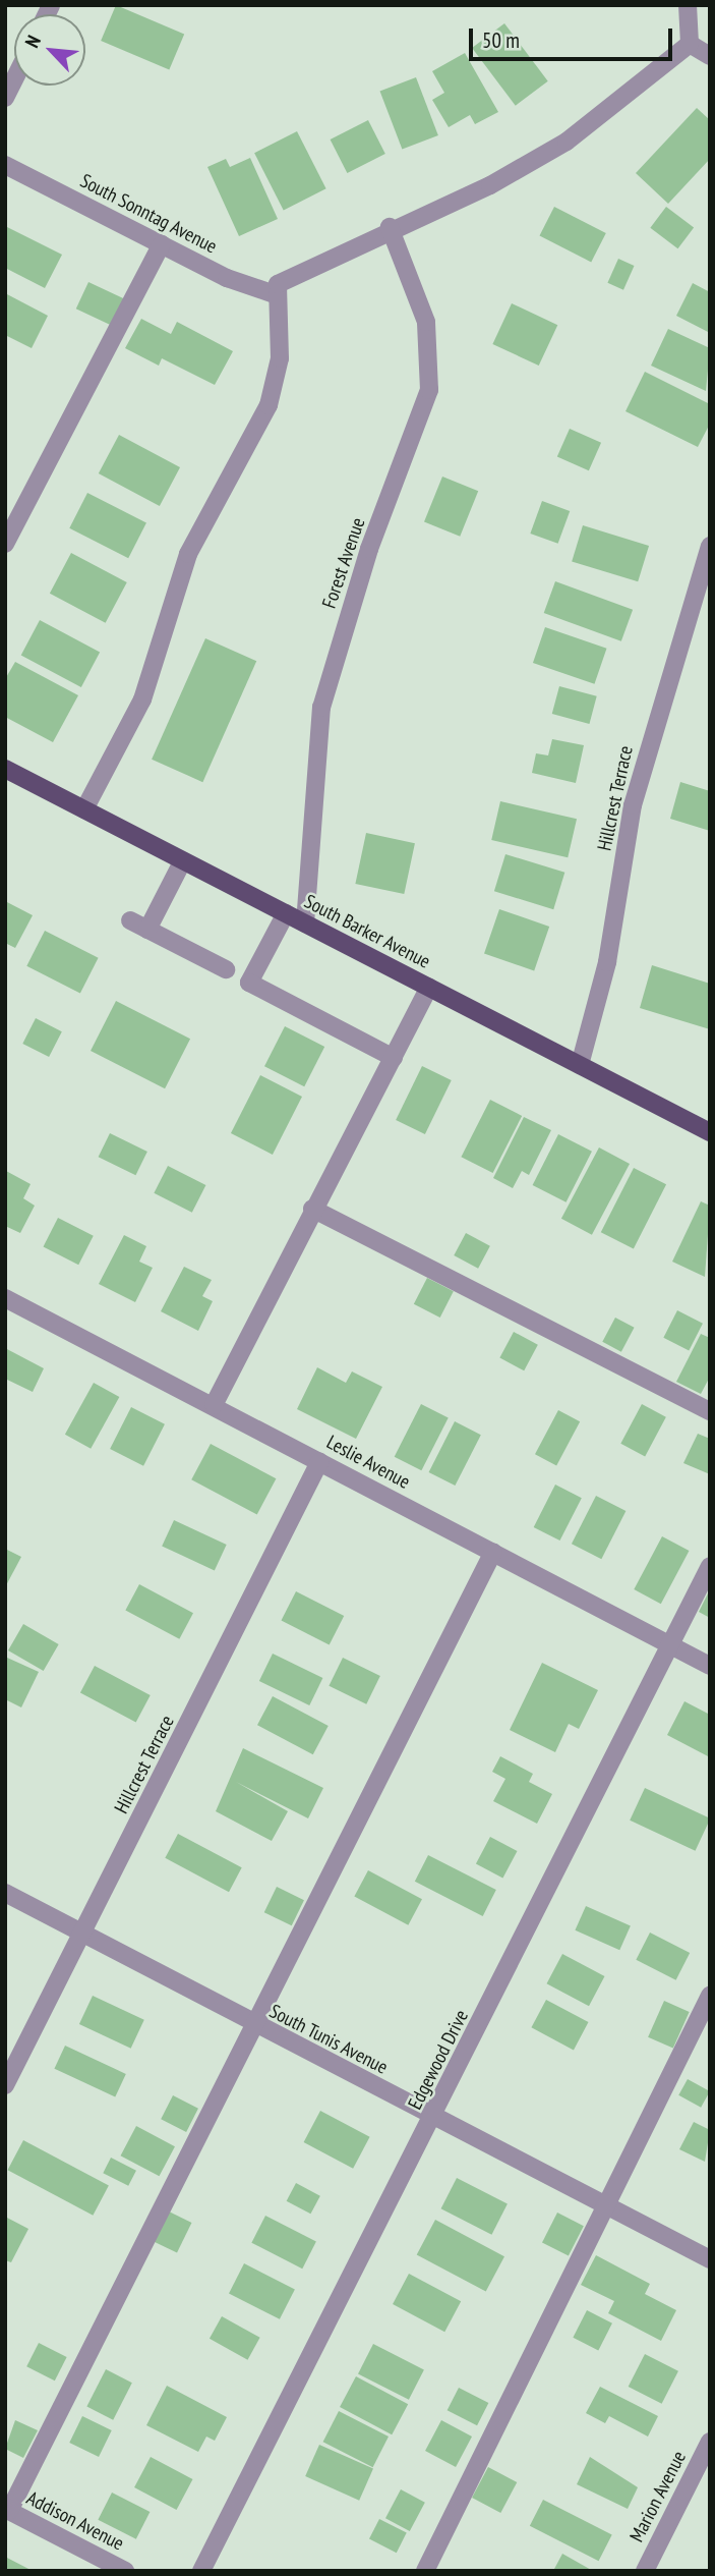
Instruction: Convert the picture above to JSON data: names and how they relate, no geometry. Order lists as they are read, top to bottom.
{
  "streets": {
    "main road": ["South Barker Avenue"],
    "street": [
      "South Sonntag Avenue",
      "Forest Avenue",
      "Hillcrest Terrace",
      "Leslie Avenue",
      "South Tunis Avenue",
      "Edgewood Drive",
      "Marion Avenue",
      "Addison Avenue"
    ]
  },
  "crossings": [
    ["Forest Avenue", "South Barker Avenue"],
    ["Hillcrest Terrace", "South Barker Avenue"],
    ["Hillcrest Terrace", "Leslie Avenue"],
    ["Hillcrest Terrace", "South Tunis Avenue"],
    ["Leslie Avenue", "Edgewood Drive"],
    ["South Tunis Avenue", "Edgewood Drive"]
  ],
  "scale_bar": "50 m",
  "north": "top left"
}
